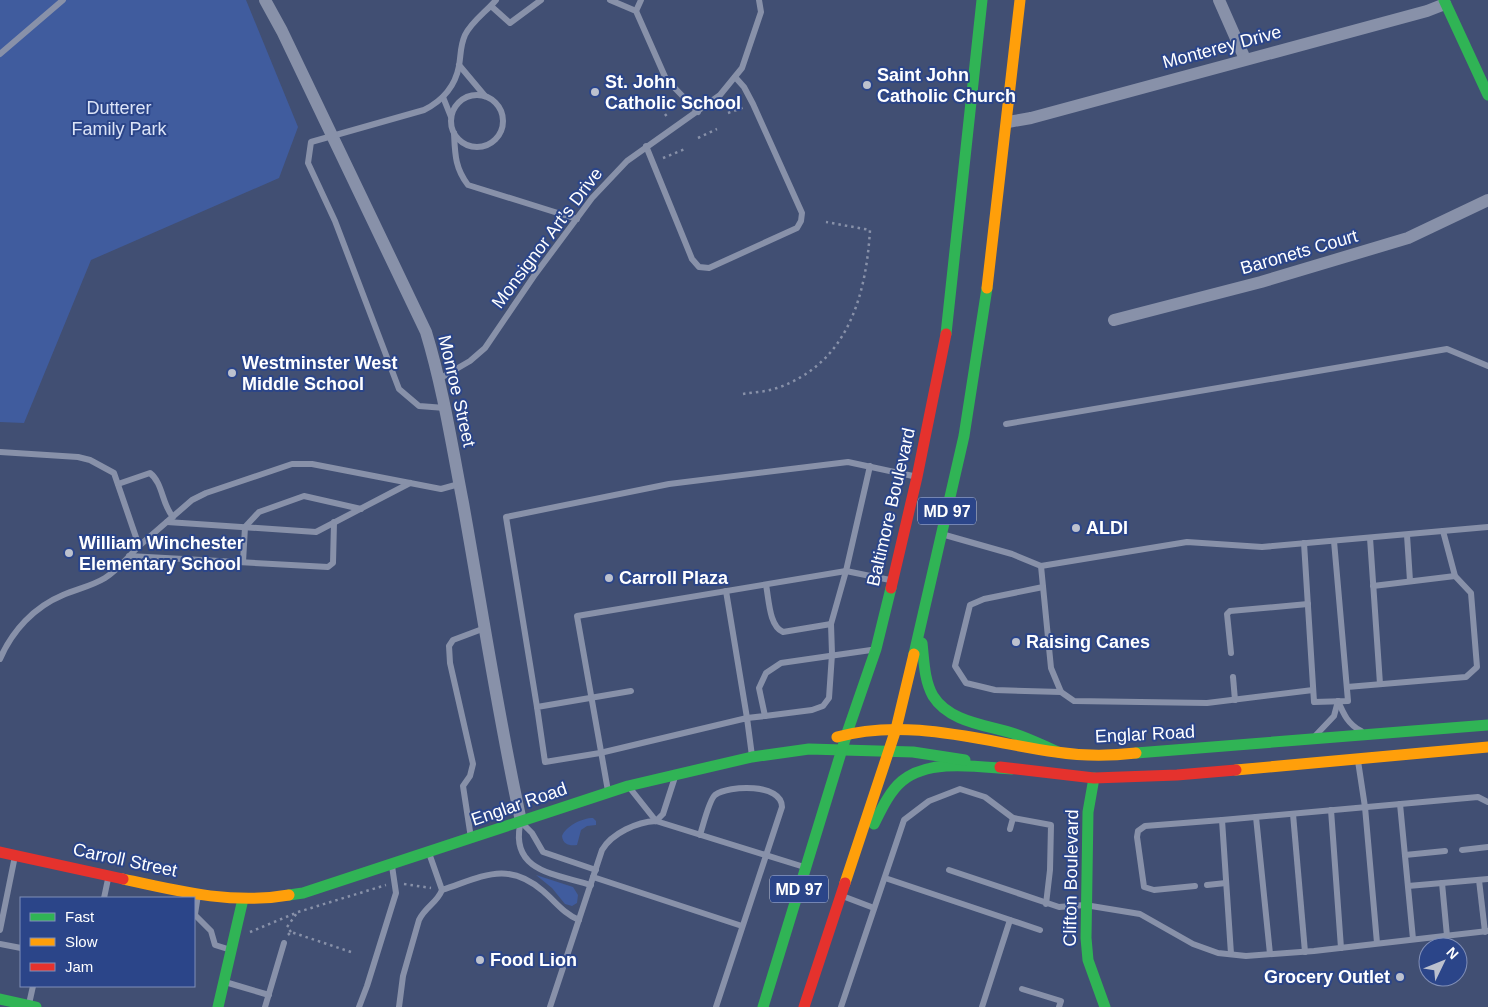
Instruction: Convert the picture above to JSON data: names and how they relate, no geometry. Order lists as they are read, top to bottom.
{
  "streets": {
    "main road": [
      "Baltimore Boulevard",
      "MD 97",
      "Englar Road",
      "Carroll Street",
      "Clifton Boulevard"
    ],
    "street": ["Monterey Drive", "Baronets Court", "Monroe Street"],
    "lane": ["Monsignor Art’s Drive"]
  },
  "crossings": [
    ["Monterey Drive", "MD 97"],
    ["Monsignor Art’s Drive", "Monroe Street"],
    ["Monroe Street", "Englar Road"],
    ["Baltimore Boulevard", "Englar Road"],
    ["MD 97", "Englar Road"],
    ["Englar Road", "Carroll Street"],
    ["Englar Road", "Clifton Boulevard"]
  ],
  "parks": ["Dutterer Family Park"],
  "places": [
    "Saint John Catholic Church",
    "St. John Catholic School",
    "Westminster West Middle School",
    "ALDI",
    "William Winchester Elementary School",
    "Carroll Plaza",
    "Raising Canes",
    "Food Lion",
    "Grocery Outlet"
  ],
  "legend": ["Fast", "Slow", "Jam"],
  "north": "top right"
}
